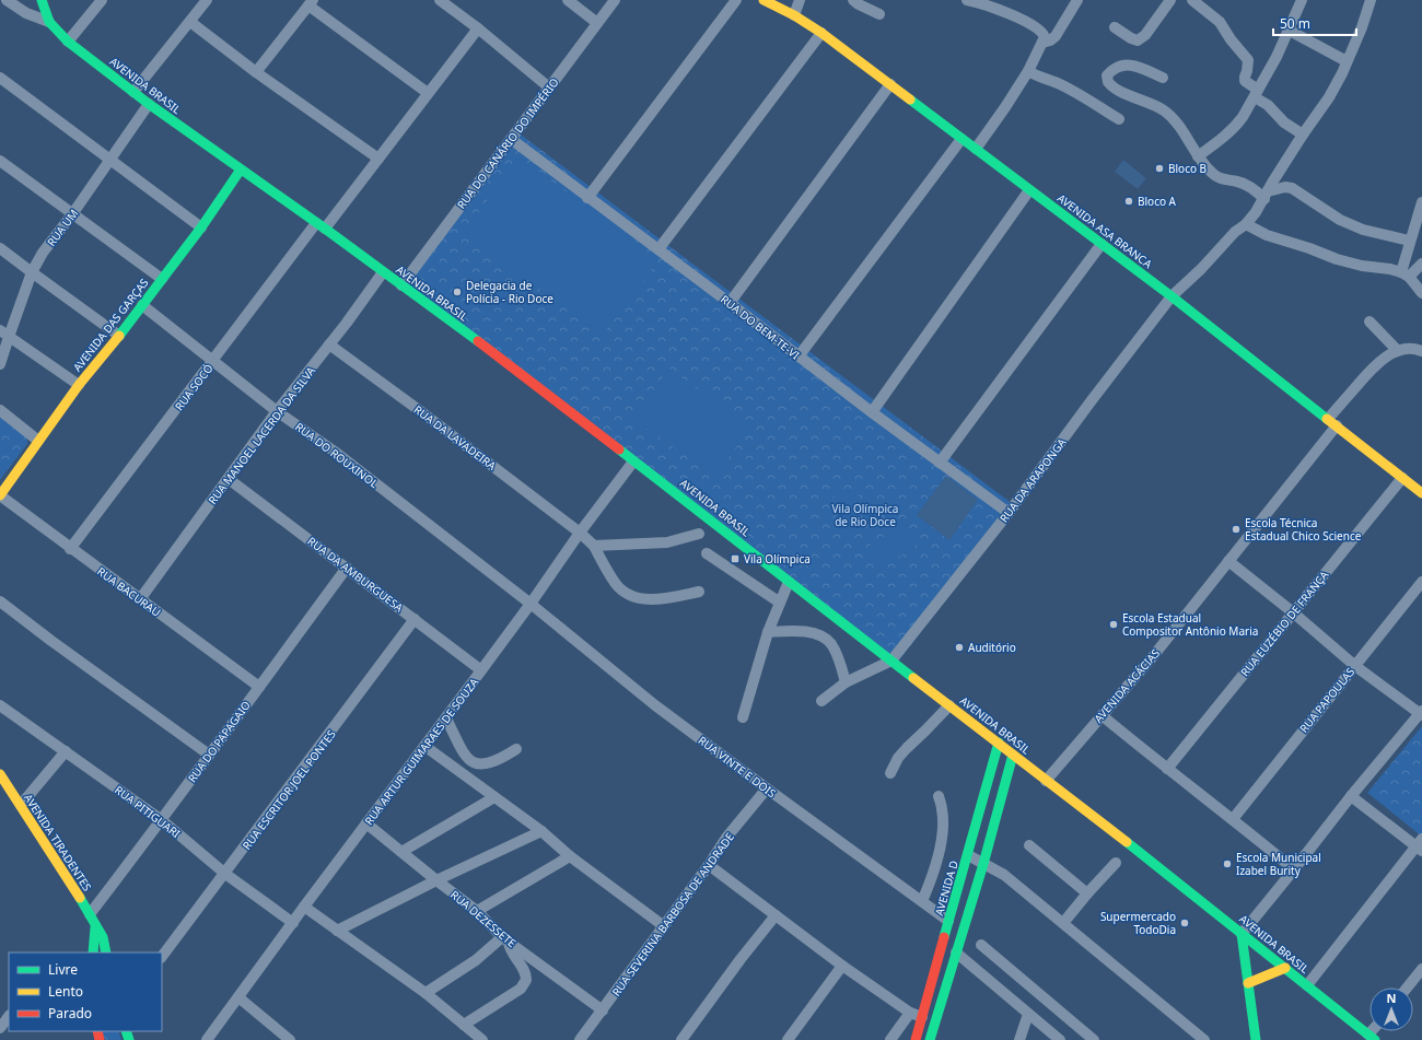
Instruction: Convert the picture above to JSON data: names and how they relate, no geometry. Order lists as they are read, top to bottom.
{
  "streets": {
    "main road": [
      "AVENIDA BRASIL",
      "AVENIDA ASA BRANCA",
      "AVENIDA DAS GARÇAS",
      "AVENIDA TIRADENTES",
      "AVENIDA D"
    ],
    "street": [
      "RUA DO CANÁRIO DO IMPÉRIO",
      "RUA UM",
      "RUA DO BEM-TE-VI",
      "RUA SOCÓ",
      "RUA MANOEL LACERDA DA SILVA",
      "RUA DA LAVADEIRA",
      "RUA DO ROUXINOL",
      "RUA DA ARAPONGA",
      "RUA DA AMBURGUESA",
      "RUA BACURAU",
      "RUA EUZÉBIO DE FRANÇA",
      "AVENIDA ACÁCIAS",
      "RUA PAPOULAS",
      "RUA DO PAPAGAIO",
      "RUA ARTUR GUIMARAES DE SOUZA",
      "RUA VINTE E DOIS",
      "RUA ESCRITOR JOEL PONTES",
      "RUA PITIGUARI",
      "RUA SEVERINA BARBOSA DE ANDRADE",
      "RUA DEZESSETE"
    ]
  },
  "crossings": [
    ["AVENIDA BRASIL", "RUA DO CANÁRIO DO IMPÉRIO"],
    ["AVENIDA BRASIL", "RUA UM"],
    ["AVENIDA BRASIL", "AVENIDA DAS GARÇAS"],
    ["AVENIDA BRASIL", "RUA SOCÓ"],
    ["AVENIDA BRASIL", "RUA MANOEL LACERDA DA SILVA"],
    ["AVENIDA BRASIL", "RUA DA ARAPONGA"],
    ["AVENIDA BRASIL", "AVENIDA ACÁCIAS"],
    ["AVENIDA BRASIL", "RUA ARTUR GUIMARAES DE SOUZA"],
    ["AVENIDA BRASIL", "AVENIDA D"],
    ["RUA DO CANÁRIO DO IMPÉRIO", "RUA DO BEM-TE-VI"],
    ["AVENIDA ASA BRANCA", "RUA DA ARAPONGA"],
    ["AVENIDA ASA BRANCA", "RUA EUZÉBIO DE FRANÇA"],
    ["AVENIDA ASA BRANCA", "AVENIDA ACÁCIAS"],
    ["AVENIDA DAS GARÇAS", "RUA DO ROUXINOL"],
    ["AVENIDA DAS GARÇAS", "RUA BACURAU"],
    ["RUA DO BEM-TE-VI", "RUA DA ARAPONGA"],
    ["RUA SOCÓ", "RUA DO ROUXINOL"],
    ["RUA SOCÓ", "RUA BACURAU"],
    ["RUA MANOEL LACERDA DA SILVA", "RUA DA LAVADEIRA"],
    ["RUA MANOEL LACERDA DA SILVA", "RUA DO ROUXINOL"],
    ["RUA MANOEL LACERDA DA SILVA", "RUA DA AMBURGUESA"],
    ["RUA MANOEL LACERDA DA SILVA", "RUA BACURAU"],
    ["RUA DA LAVADEIRA", "RUA ARTUR GUIMARAES DE SOUZA"],
    ["RUA DO ROUXINOL", "RUA ARTUR GUIMARAES DE SOUZA"],
    ["RUA DO ROUXINOL", "RUA VINTE E DOIS"],
    ["RUA DA AMBURGUESA", "RUA DO PAPAGAIO"],
    ["RUA DA AMBURGUESA", "RUA ARTUR GUIMARAES DE SOUZA"],
    ["RUA DA AMBURGUESA", "RUA ESCRITOR JOEL PONTES"],
    ["RUA BACURAU", "RUA DO PAPAGAIO"],
    ["RUA DO PAPAGAIO", "RUA PITIGUARI"],
    ["RUA DO PAPAGAIO", "AVENIDA TIRADENTES"],
    ["RUA ARTUR GUIMARAES DE SOUZA", "RUA VINTE E DOIS"],
    ["RUA ARTUR GUIMARAES DE SOUZA", "RUA PITIGUARI"],
    ["RUA ARTUR GUIMARAES DE SOUZA", "RUA DEZESSETE"],
    ["RUA VINTE E DOIS", "AVENIDA D"],
    ["RUA VINTE E DOIS", "RUA SEVERINA BARBOSA DE ANDRADE"],
    ["RUA ESCRITOR JOEL PONTES", "RUA PITIGUARI"],
    ["RUA SEVERINA BARBOSA DE ANDRADE", "RUA DEZESSETE"]
  ],
  "parks": ["Vila Olímpica de Rio Doce"],
  "places": {
    "other": [
      "Bloco B",
      "Bloco A",
      "Delegacia de Polícia - Rio Doce",
      "Escola Técnica Estadual Chico Science",
      "Escola Estadual Compositor Antônio Maria",
      "Auditório",
      "Escola Municipal Izabel Burity",
      "Supermercado TodoDia"
    ],
    "transit": ["Vila Olímpica"]
  },
  "legend": ["Livre", "Lento", "Parado"],
  "scale_bar": "50 m",
  "north": "top"
}
